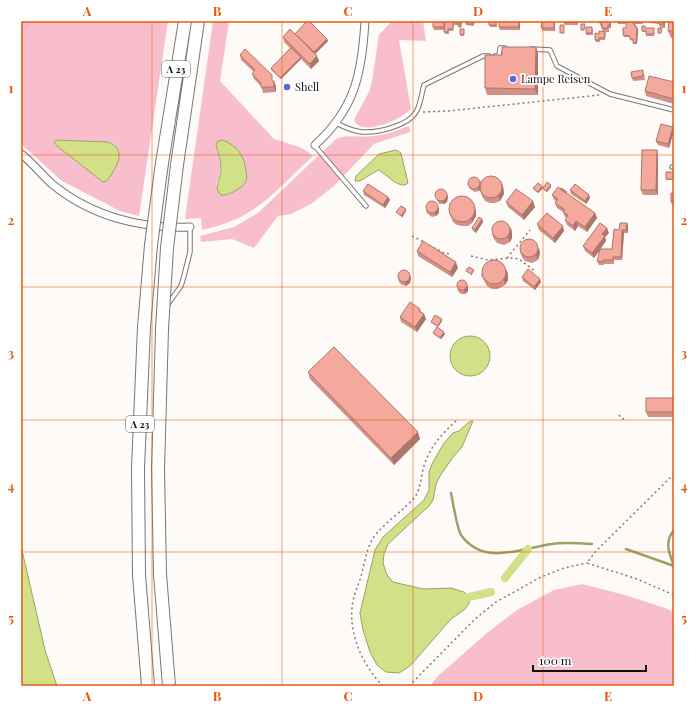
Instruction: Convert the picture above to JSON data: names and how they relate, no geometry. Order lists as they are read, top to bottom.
{
  "streets": {
    "highway": ["A 23"]
  },
  "places": ["Lampe Reisen", "Shell"],
  "scale_bar": "100 m",
  "grid": {
    "columns": [
      "A",
      "B",
      "C",
      "D",
      "E"
    ],
    "rows": [
      "1",
      "2",
      "3",
      "4",
      "5"
    ]
  }
}
